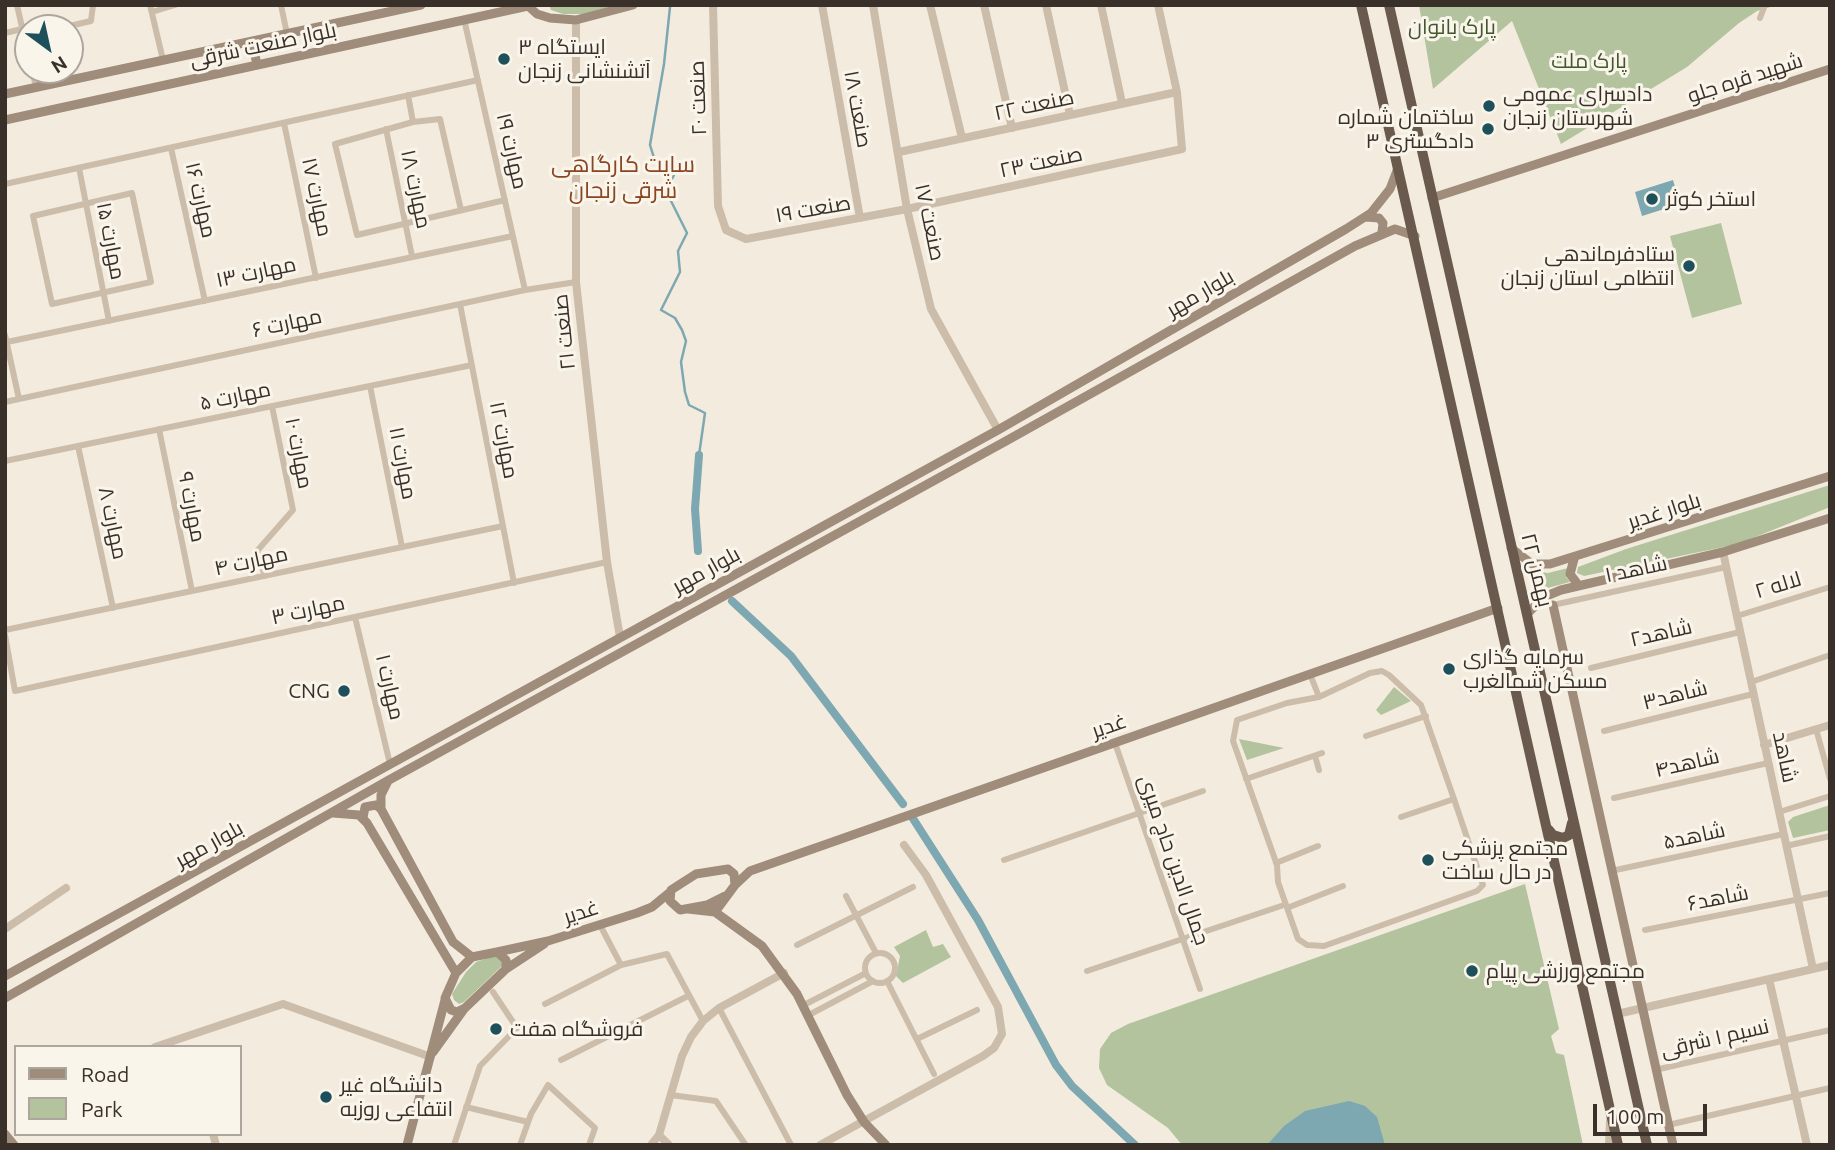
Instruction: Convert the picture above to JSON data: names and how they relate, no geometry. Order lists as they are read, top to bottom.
{
  "streets": {
    "highway": ["۲۲ بهمن"],
    "main road": [
      "بلوار صنعت شرقی",
      "شهید قره جلو",
      "بلوار مهر",
      "بلوار غدیر",
      "غدیر"
    ],
    "street": [
      "صنعت ۲۰",
      "صنعت ۲۲",
      "صنعت ۱۸",
      "مهارت ۱۹",
      "صنعت ۲۳",
      "مهارت ۱۸",
      "مهارت ۱۷",
      "مهارت ۱۶",
      "صنعت ۱۹",
      "صنعت ۱۷",
      "مهارت ۱۵",
      "مهارت ۱۳",
      "مهارت ۶",
      "صنعت ۲۱",
      "مهارت ۵",
      "مهارت ۱۲",
      "مهارت ۱۰",
      "مهارت ۱۱",
      "مهارت ۹",
      "مهارت ۸",
      "مهارت ۴",
      "شاهد ۱",
      "لاله ۲",
      "مهارت ۳",
      "شاهد۲",
      "مهارت ۱",
      "شاهد۳",
      "شاهد",
      "شاهد۴",
      "شاهد۵",
      "جمال الدین حاج میری",
      "شاهد۶",
      "نسیم ۱ شرقی"
    ]
  },
  "crossings": [
    ["بلوار صنعت شرقی", "مهارت ۱۹"],
    ["شهید قره جلو", "۲۲ بهمن"],
    ["صنعت ۲۰", "صنعت ۱۹"],
    ["صنعت ۲۲", "صنعت ۲۳"],
    ["صنعت ۲۲", "صنعت ۱۷"],
    ["صنعت ۱۸", "صنعت ۱۹"],
    ["مهارت ۱۹", "مهارت ۱۳"],
    ["مهارت ۱۹", "مهارت ۶"],
    ["صنعت ۲۳", "صنعت ۱۹"],
    ["صنعت ۲۳", "صنعت ۱۷"],
    ["مهارت ۱۸", "مهارت ۱۳"],
    ["مهارت ۱۷", "مهارت ۱۳"],
    ["مهارت ۱۶", "مهارت ۱۳"],
    ["صنعت ۱۹", "صنعت ۱۷"],
    ["صنعت ۱۷", "بلوار مهر"],
    ["مهارت ۱۵", "مهارت ۱۳"],
    ["بلوار مهر", "صنعت ۲۱"],
    ["بلوار مهر", "مهارت ۱"],
    ["مهارت ۶", "صنعت ۲۱"],
    ["مهارت ۶", "مهارت ۱۲"],
    ["صنعت ۲۱", "مهارت ۳"],
    ["مهارت ۵", "مهارت ۱۲"],
    ["مهارت ۵", "مهارت ۱۰"],
    ["مهارت ۵", "مهارت ۱۱"],
    ["مهارت ۵", "مهارت ۹"],
    ["مهارت ۵", "مهارت ۸"],
    ["مهارت ۱۲", "مهارت ۴"],
    ["مهارت ۱۲", "مهارت ۳"],
    ["مهارت ۱۰", "مهارت ۴"],
    ["مهارت ۱۱", "مهارت ۴"],
    ["مهارت ۹", "مهارت ۴"],
    ["بلوار غدیر", "۲۲ بهمن"],
    ["مهارت ۸", "مهارت ۴"],
    ["مهارت ۴", "مهارت ۳"],
    ["شاهد ۱", "شاهد"],
    ["لاله ۲", "شاهد"],
    ["مهارت ۳", "مهارت ۱"],
    ["شاهد۲", "شاهد"],
    ["شاهد۳", "شاهد"],
    ["غدیر", "جمال الدین حاج میری"],
    ["شاهد", "شاهد۴"],
    ["شاهد", "شاهد۵"],
    ["شاهد", "شاهد۶"]
  ],
  "districts": ["سایت کارگاهی شرقی زنجان"],
  "parks": ["پارک بانوان", "پارک ملت"],
  "places": [
    "ایستگاه ۳ آتشنشانی زنجان",
    "دادسرای عمومی شهرستان زنجان",
    "ساختمان شماره ۳ دادگستری",
    "استخر کوثر",
    "ستادفرماندهی انتظامی استان زنجان",
    "سرمایه گذاری مسکن شمالغرب",
    "CNG",
    "مجتمع پزشکی در حال ساخت",
    "مجتمع ورزشی پیام",
    "فروشگاه هفت",
    "دانشگاه غیر انتفاعی روزبه"
  ],
  "legend": ["Road", "Park"],
  "scale_bar": "100 m",
  "north": "bottom right"
}
